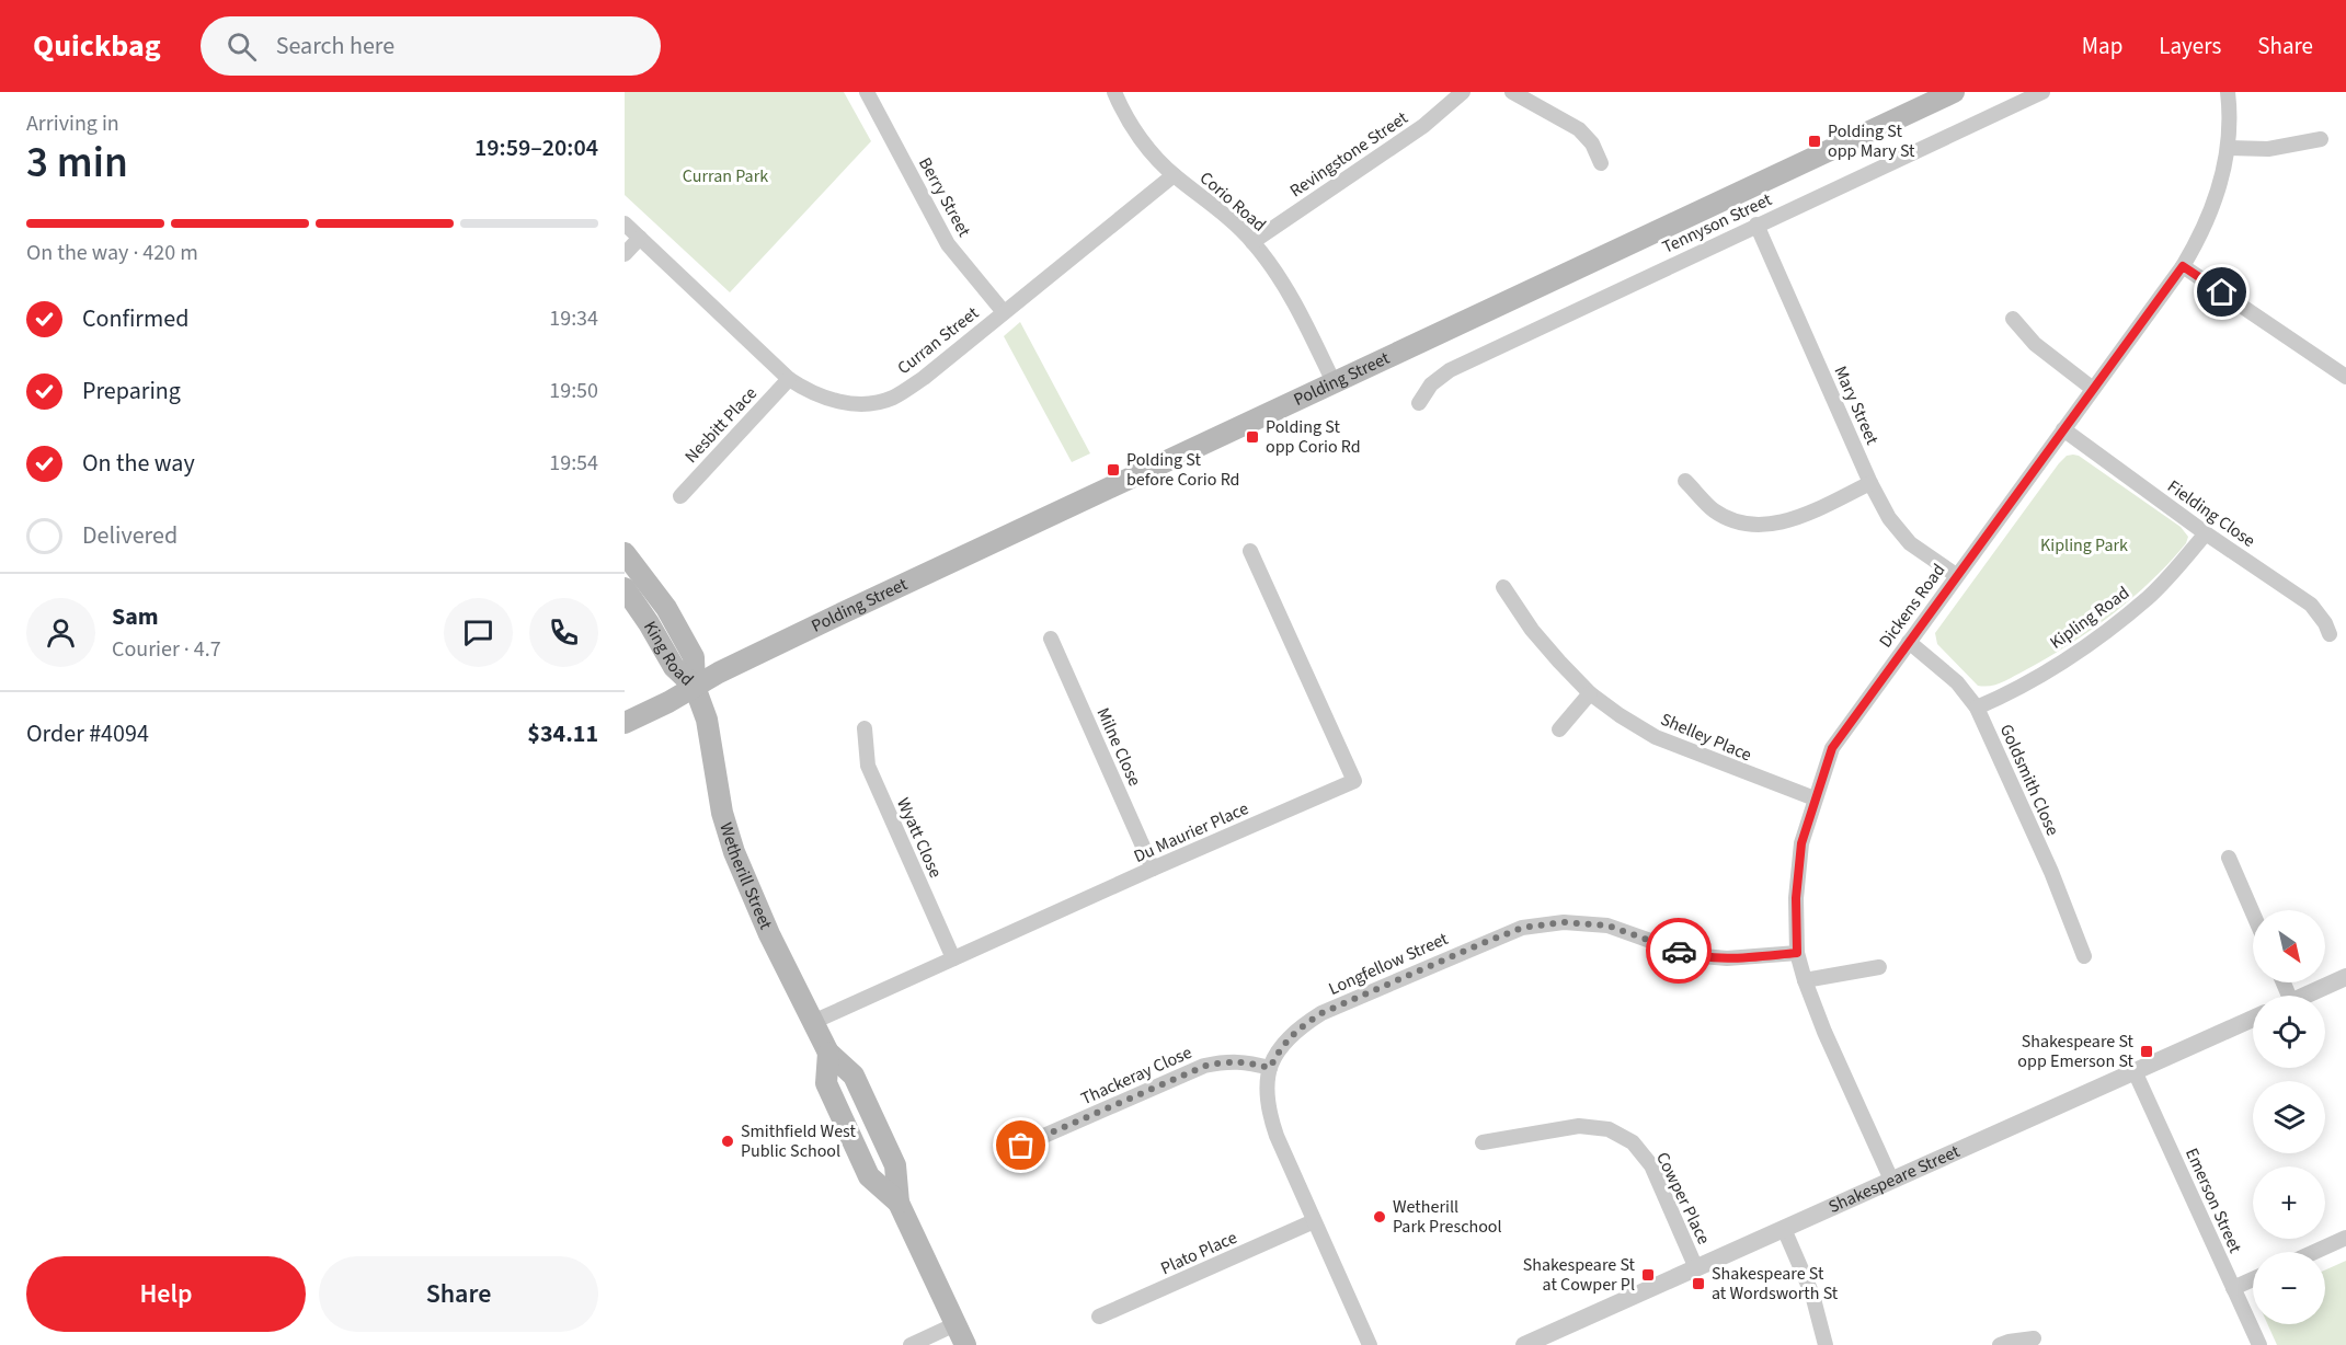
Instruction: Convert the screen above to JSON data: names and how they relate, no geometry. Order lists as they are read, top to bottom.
{
  "streets": {
    "main road": ["Polding Street", "King Road", "Wetherill Street"],
    "street": [
      "Revingstone Street",
      "Berry Street",
      "Corio Road",
      "Tennyson Street",
      "Curran Street",
      "Mary Street",
      "Nesbitt Place",
      "Fielding Close",
      "Dickens Road",
      "Kipling Road",
      "Shelley Place",
      "Milne Close",
      "Goldsmith Close",
      "Du Maurier Place",
      "Wyatt Close",
      "Longfellow Street",
      "Thackeray Close",
      "Shakespeare Street",
      "Cowper Place",
      "Emerson Street",
      "Plato Place"
    ]
  },
  "crossings": [
    ["Revingstone Street", "Corio Road"],
    ["Berry Street", "Curran Street"],
    ["Corio Road", "Curran Street"],
    ["Corio Road", "Polding Street"],
    ["Tennyson Street", "Mary Street"],
    ["Curran Street", "Nesbitt Place"],
    ["Polding Street", "King Road"],
    ["Polding Street", "Wetherill Street"],
    ["Mary Street", "Dickens Road"],
    ["Fielding Close", "Dickens Road"],
    ["Fielding Close", "Kipling Road"],
    ["Dickens Road", "Shelley Place"],
    ["Dickens Road", "Goldsmith Close"],
    ["Dickens Road", "Longfellow Street"],
    ["Dickens Road", "Shakespeare Street"],
    ["Kipling Road", "Goldsmith Close"],
    ["King Road", "Wetherill Street"],
    ["Milne Close", "Du Maurier Place"],
    ["Du Maurier Place", "Wyatt Close"],
    ["Du Maurier Place", "Wetherill Street"],
    ["Longfellow Street", "Thackeray Close"],
    ["Longfellow Street", "Plato Place"],
    ["Shakespeare Street", "Cowper Place"],
    ["Shakespeare Street", "Emerson Street"]
  ],
  "parks": ["Curran Park", "Kipling Park"],
  "places": {
    "transit": [
      "Polding St opp Mary St",
      "Polding St opp Corio Rd",
      "Polding St before Corio Rd",
      "Shakespeare St opp Emerson St",
      "Shakespeare St at Cowper Pl",
      "Shakespeare St at Wordsworth St"
    ],
    "other": ["Smithfield West Public School", "Wetherill Park Preschool"]
  },
  "north": "bottom right",
  "page": {
    "header": "Quickbag",
    "search": "Search here",
    "nav": ["Map", "Layers", "Share"],
    "heading": ["3 min", "Arriving in", "19:59–20:04"],
    "panel": [
      "Sam",
      "Courier · 4.7",
      "Order #4094",
      "$34.11"
    ],
    "bar": "On the way · 420 m",
    "list": [
      ["Confirmed", "19:34"],
      ["Preparing", "19:50"],
      ["On the way", "19:54"],
      "Delivered"
    ],
    "map_buttons": ["+", "−"],
    "buttons": ["Help", "Share"]
  }
}
